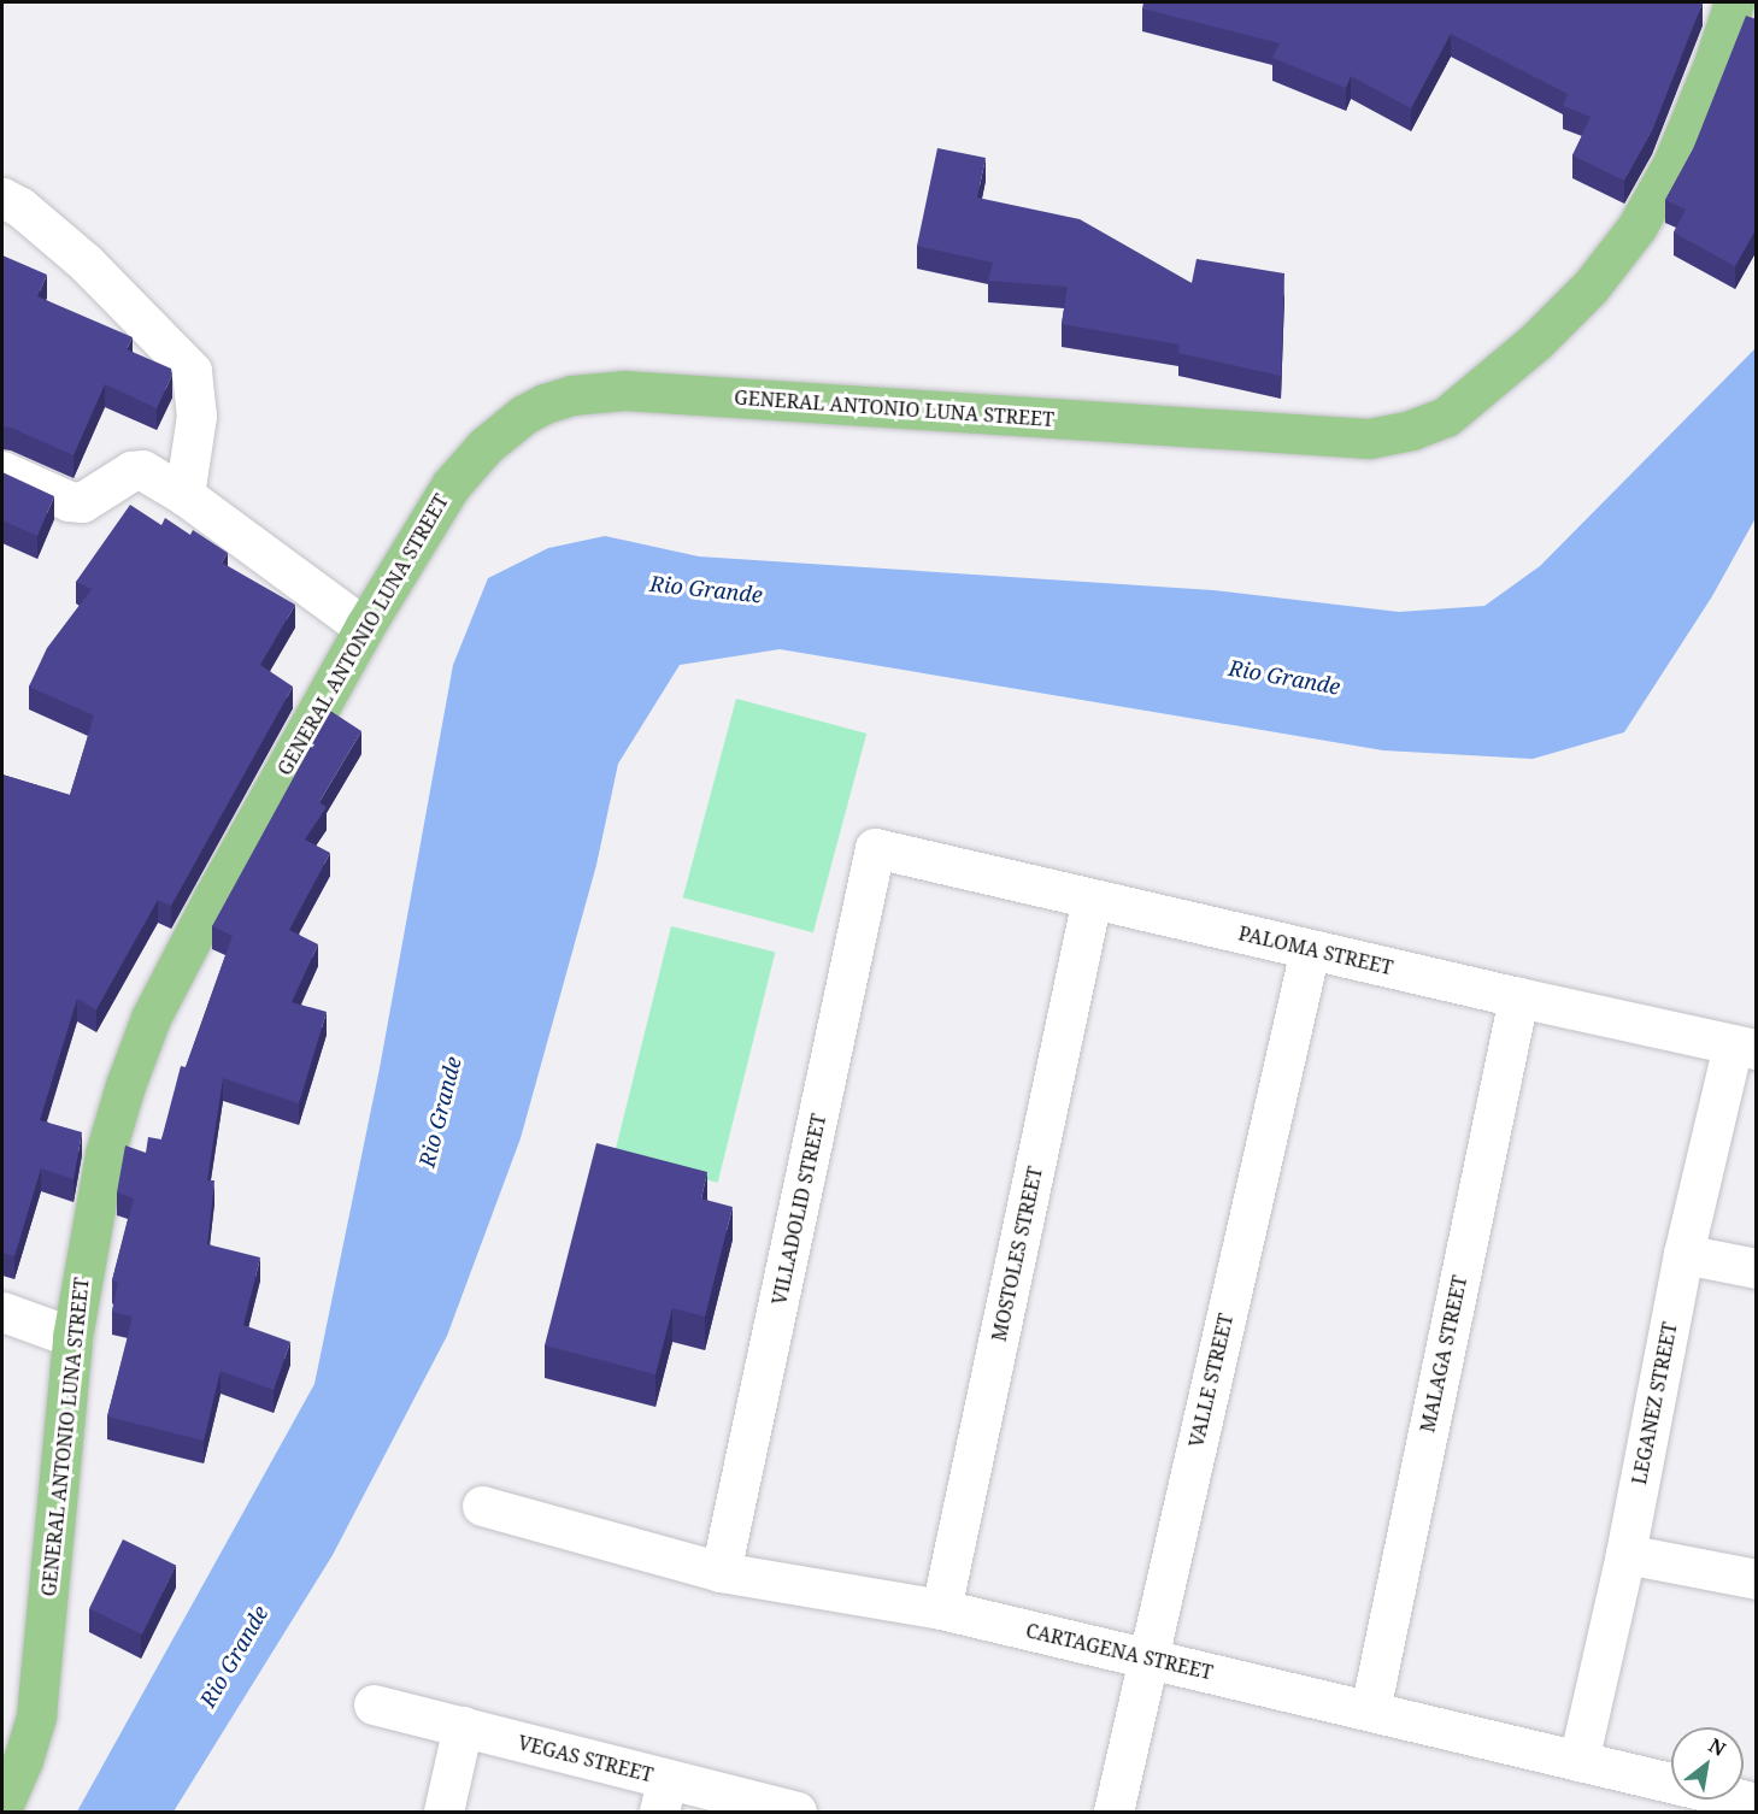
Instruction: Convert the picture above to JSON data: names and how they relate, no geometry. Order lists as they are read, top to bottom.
{
  "streets": {
    "main road": ["GENERAL ANTONIO LUNA STREET"],
    "street": [
      "PALOMA STREET",
      "VILLADOLID STREET",
      "MOSTOLES STREET",
      "MALAGA STREET",
      "VALLE STREET",
      "LEGANEZ STREET",
      "CARTAGENA STREET",
      "VEGAS STREET"
    ]
  },
  "crossings": [
    ["PALOMA STREET", "VILLADOLID STREET"],
    ["PALOMA STREET", "MOSTOLES STREET"],
    ["PALOMA STREET", "MALAGA STREET"],
    ["PALOMA STREET", "VALLE STREET"],
    ["PALOMA STREET", "LEGANEZ STREET"],
    ["VILLADOLID STREET", "CARTAGENA STREET"],
    ["MOSTOLES STREET", "CARTAGENA STREET"],
    ["MALAGA STREET", "CARTAGENA STREET"],
    ["VALLE STREET", "CARTAGENA STREET"],
    ["LEGANEZ STREET", "CARTAGENA STREET"]
  ],
  "water": ["Rio Grande"],
  "north": "top right"
}
